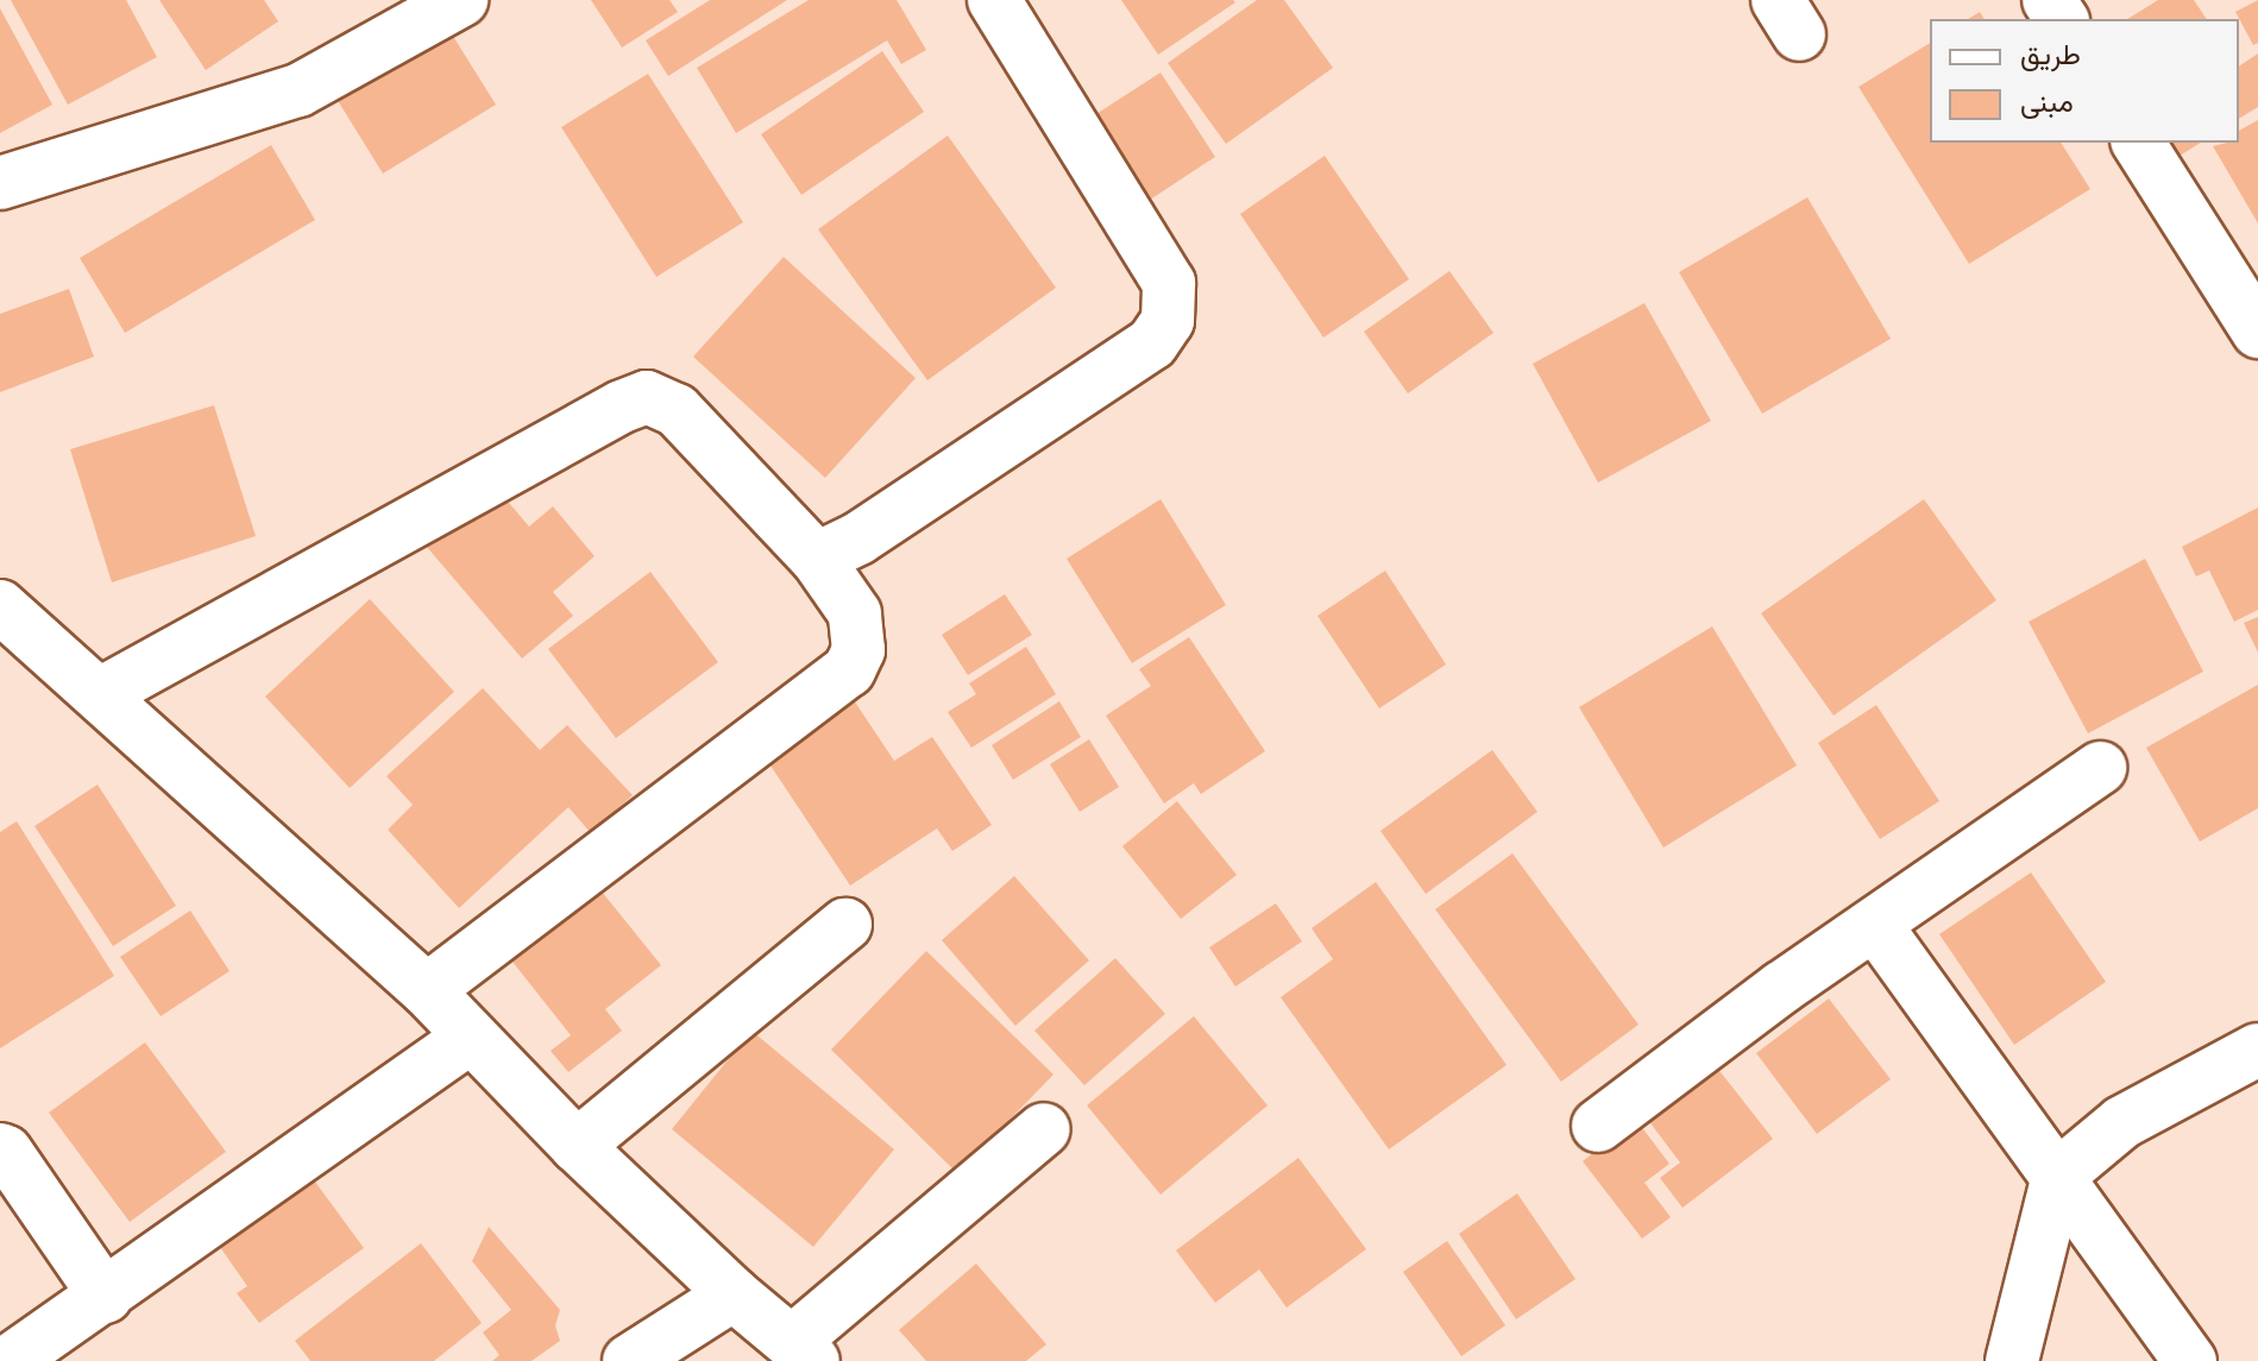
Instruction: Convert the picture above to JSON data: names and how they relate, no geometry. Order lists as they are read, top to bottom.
{
  "legend": ["طريق", "مبنى"]
}
